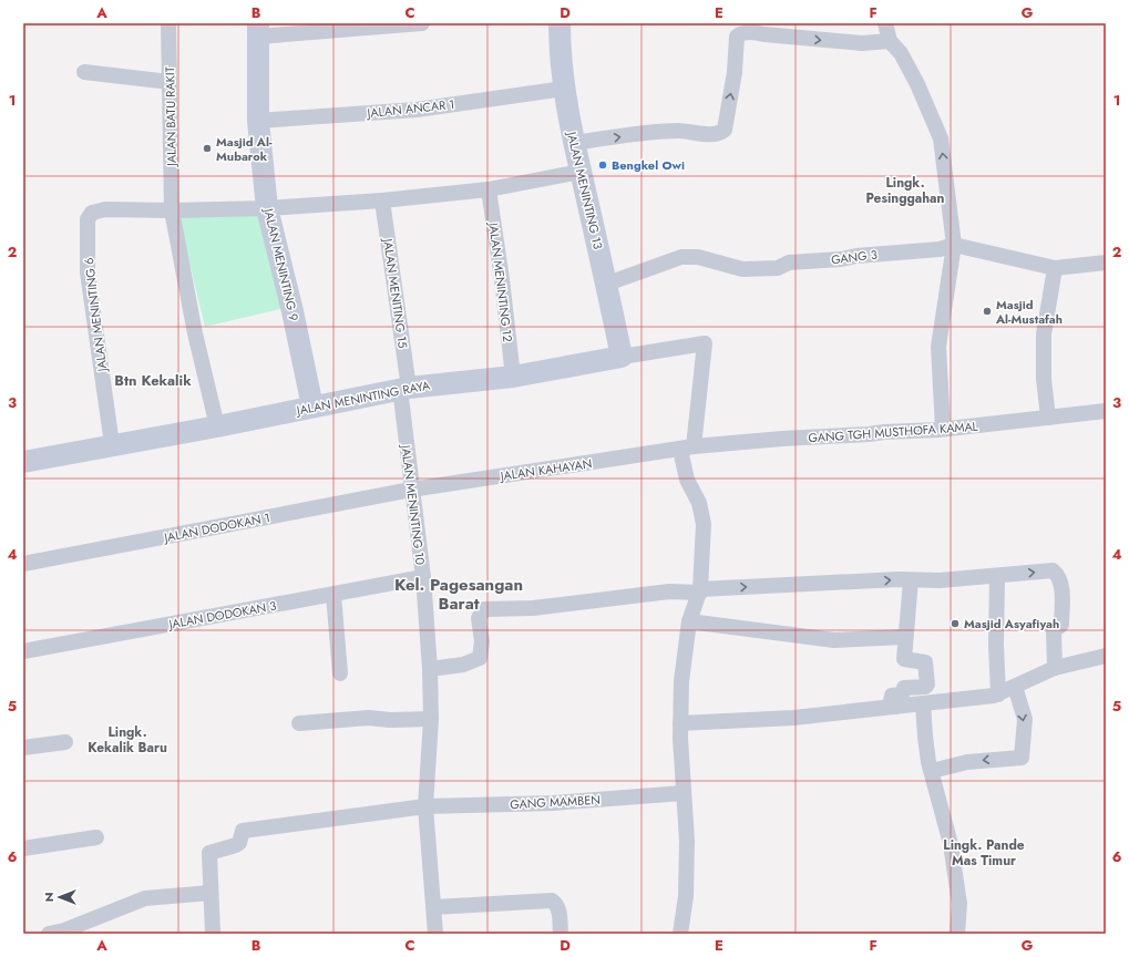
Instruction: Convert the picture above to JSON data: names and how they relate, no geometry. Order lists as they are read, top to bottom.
{
  "streets": {
    "street": [
      "JALAN ANCAR 1",
      "JALAN BATU RAKIT",
      "JALAN MENINTING 13",
      "GANG 3",
      "JALAN MENINTING 9",
      "JALAN MENINTING 12",
      "JALAN MENITING 15",
      "JALAN MENINTING 6",
      "JALAN MENINTING RAYA",
      "GANG TGH MUSTHOFA KAMAL",
      "JALAN KAHAYAN",
      "JALAN MENINTING 10",
      "JALAN DODOKAN 1",
      "JALAN DODOKAN 3",
      "GANG MAMBEN"
    ]
  },
  "crossings": [
    ["JALAN ANCAR 1", "JALAN MENINTING 13"],
    ["JALAN ANCAR 1", "JALAN MENINTING 9"],
    ["JALAN BATU RAKIT", "JALAN MENINTING 6"],
    ["JALAN BATU RAKIT", "JALAN MENINTING RAYA"],
    ["JALAN MENINTING 13", "GANG 3"],
    ["JALAN MENINTING 13", "JALAN MENINTING 6"],
    ["JALAN MENINTING 13", "JALAN MENINTING RAYA"],
    ["JALAN MENINTING 9", "JALAN MENINTING 6"],
    ["JALAN MENINTING 9", "JALAN MENINTING RAYA"],
    ["JALAN MENINTING 12", "JALAN MENINTING 6"],
    ["JALAN MENINTING 12", "JALAN MENINTING RAYA"],
    ["JALAN MENITING 15", "JALAN MENINTING 6"],
    ["JALAN MENITING 15", "JALAN MENINTING RAYA"],
    ["JALAN MENITING 15", "JALAN MENINTING 10"],
    ["JALAN MENINTING 6", "JALAN MENINTING RAYA"],
    ["JALAN MENINTING RAYA", "GANG TGH MUSTHOFA KAMAL"],
    ["JALAN MENINTING RAYA", "JALAN KAHAYAN"],
    ["JALAN MENINTING RAYA", "JALAN MENINTING 10"],
    ["GANG TGH MUSTHOFA KAMAL", "JALAN KAHAYAN"],
    ["JALAN KAHAYAN", "JALAN MENINTING 10"],
    ["JALAN KAHAYAN", "JALAN DODOKAN 1"],
    ["JALAN MENINTING 10", "JALAN DODOKAN 1"],
    ["JALAN MENINTING 10", "JALAN DODOKAN 3"],
    ["JALAN MENINTING 10", "GANG MAMBEN"]
  ],
  "districts": [
    "Lingk. Pesinggahan",
    "Btn Kekalik",
    "Kel. Pagesangan Barat",
    "Lingk. Kekalik Baru",
    "Lingk. Pande Mas Timur"
  ],
  "places": [
    "Masjid Al- Mubarok",
    "Bengkel Owi",
    "Masjid Al-Mustafah",
    "Masjid Asyafiyah"
  ],
  "north": "left",
  "grid": {
    "columns": [
      "A",
      "B",
      "C",
      "D",
      "E",
      "F",
      "G"
    ],
    "rows": [
      "1",
      "2",
      "3",
      "4",
      "5",
      "6"
    ]
  }
}
